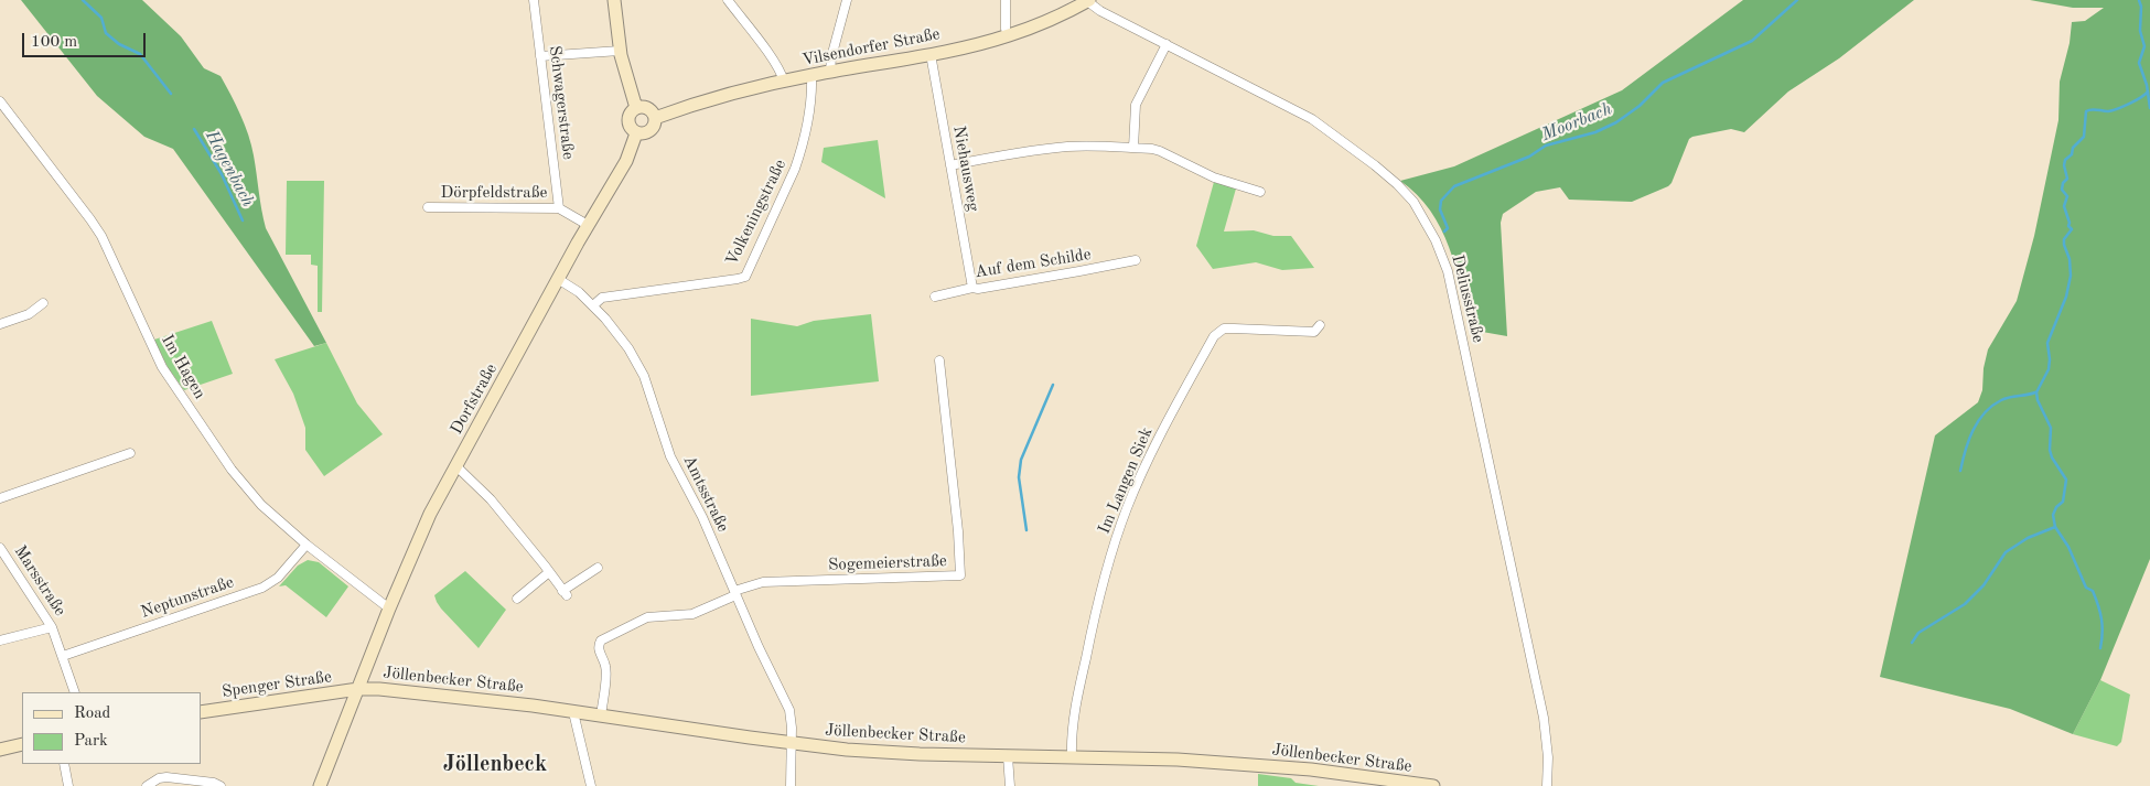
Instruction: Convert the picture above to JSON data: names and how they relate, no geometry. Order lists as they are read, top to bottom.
{
  "streets": {
    "main road": [
      "Vilsendorfer Straße",
      "Dorfstraße",
      "Jöllenbecker Straße",
      "Spenger Straße"
    ],
    "street": [
      "Schwagerstraße",
      "Niehausweg",
      "Dörpfeldstraße",
      "Volkeningstraße",
      "Auf dem Schilde",
      "Deliusstraße",
      "Im Hagen",
      "Im Langen Siek",
      "Amtsstraße",
      "Sogemeierstraße",
      "Marsstraße",
      "Neptunstraße"
    ]
  },
  "crossings": [
    ["Vilsendorfer Straße", "Niehausweg"],
    ["Vilsendorfer Straße", "Volkeningstraße"],
    ["Vilsendorfer Straße", "Deliusstraße"],
    ["Vilsendorfer Straße", "Dorfstraße"],
    ["Schwagerstraße", "Dörpfeldstraße"],
    ["Niehausweg", "Auf dem Schilde"],
    ["Dörpfeldstraße", "Dorfstraße"],
    ["Volkeningstraße", "Amtsstraße"],
    ["Im Hagen", "Dorfstraße"],
    ["Im Hagen", "Neptunstraße"],
    ["Dorfstraße", "Amtsstraße"],
    ["Dorfstraße", "Jöllenbecker Straße"],
    ["Dorfstraße", "Spenger Straße"],
    ["Im Langen Siek", "Jöllenbecker Straße"],
    ["Amtsstraße", "Sogemeierstraße"],
    ["Amtsstraße", "Jöllenbecker Straße"],
    ["Marsstraße", "Neptunstraße"],
    ["Jöllenbecker Straße", "Spenger Straße"]
  ],
  "districts": ["Jöllenbeck"],
  "water": ["Moorbach", "Hagenbach"],
  "legend": ["Road", "Park"],
  "scale_bar": "100 m"
}
